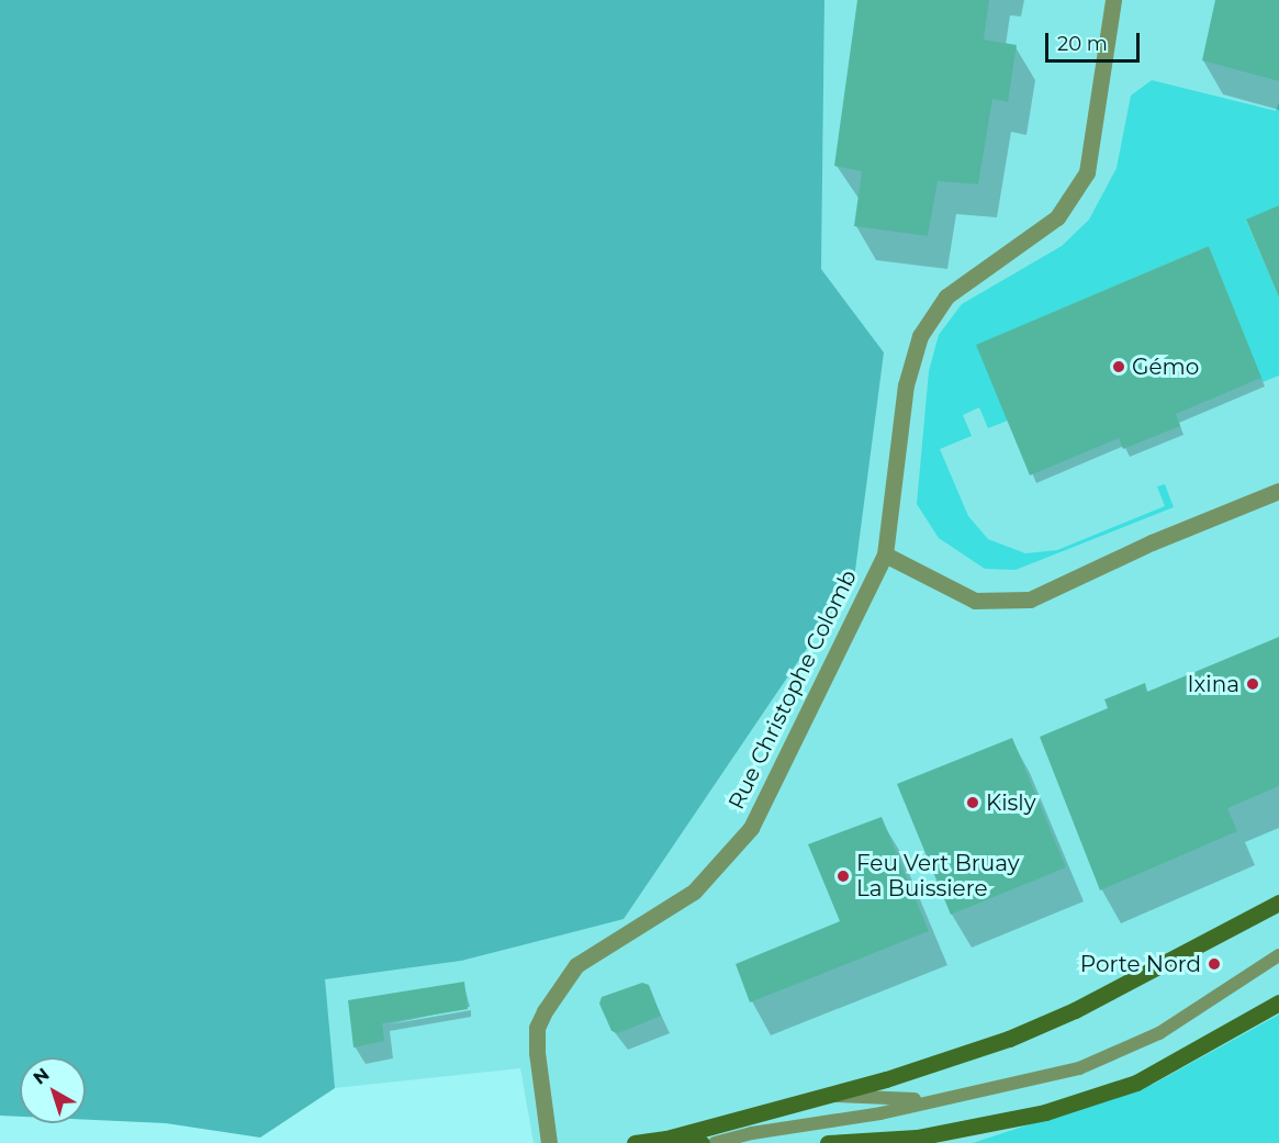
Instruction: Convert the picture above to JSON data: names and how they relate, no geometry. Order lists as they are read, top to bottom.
{
  "streets": {
    "street": ["Rue Christophe Colomb"]
  },
  "places": [
    "Gémo",
    "Ixina",
    "Kisly",
    "Feu Vert Bruay La Buissiere",
    "Porte Nord"
  ],
  "scale_bar": "20 m",
  "north": "top left"
}
